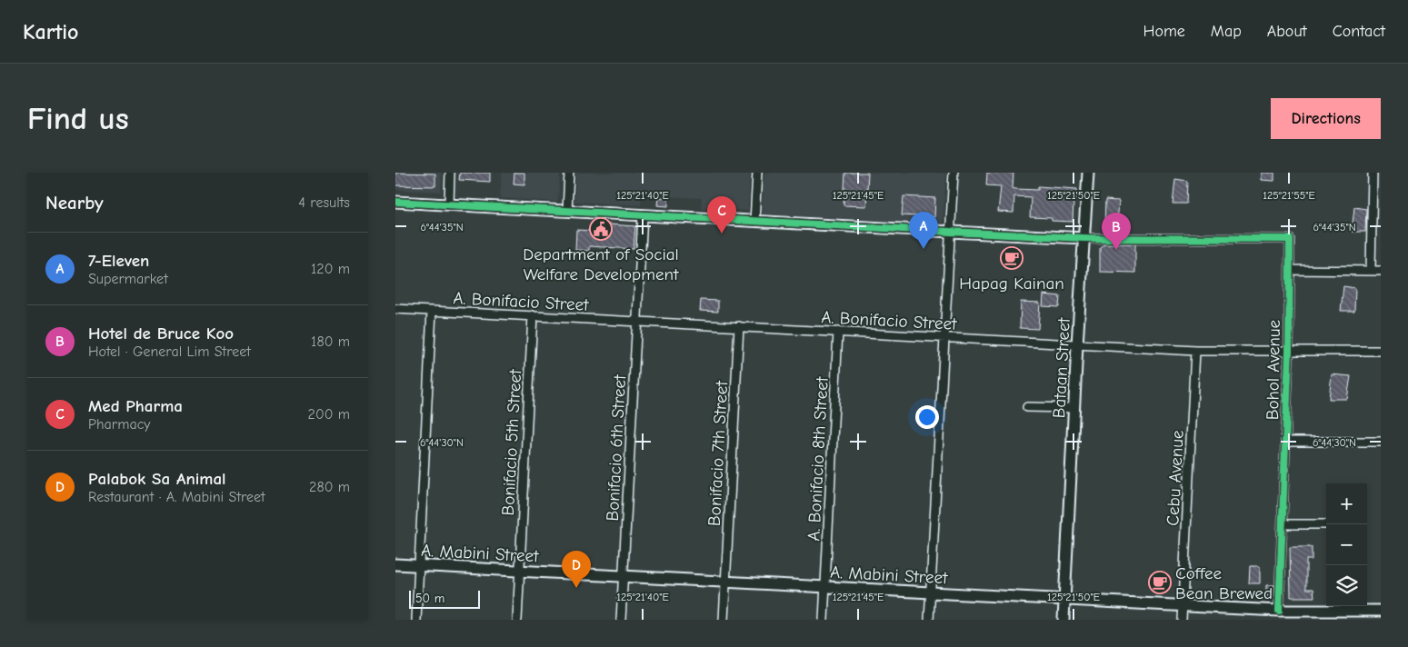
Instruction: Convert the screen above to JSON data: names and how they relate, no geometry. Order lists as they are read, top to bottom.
{
  "streets": {
    "street": [
      "A. Bonifacio Street",
      "Bataan Street",
      "Bohol Avenue",
      "Bonifacio 5th Street",
      "Bonifacio 6th Street",
      "Bonifacio 7th Street",
      "A. Bonifacio 8th Street",
      "Cebu Avenue",
      "A. Mabini Street"
    ]
  },
  "crossings": [
    ["A. Bonifacio Street", "Bataan Street"],
    ["A. Bonifacio Street", "Bohol Avenue"],
    ["A. Bonifacio Street", "Bonifacio 5th Street"],
    ["A. Bonifacio Street", "Bonifacio 6th Street"],
    ["A. Bonifacio Street", "Bonifacio 7th Street"],
    ["A. Bonifacio Street", "A. Bonifacio 8th Street"],
    ["A. Bonifacio Street", "Cebu Avenue"],
    ["Bataan Street", "Bohol Avenue"],
    ["Bataan Street", "A. Mabini Street"],
    ["Bohol Avenue", "A. Mabini Street"],
    ["Bonifacio 5th Street", "A. Mabini Street"],
    ["Bonifacio 6th Street", "A. Mabini Street"],
    ["Bonifacio 7th Street", "A. Mabini Street"],
    ["A. Bonifacio 8th Street", "A. Mabini Street"],
    ["Cebu Avenue", "A. Mabini Street"]
  ],
  "places": {
    "public building": ["Department of Social Welfare Development"],
    "cafe": ["Hapag Kainan", "Coffee Bean Brewed"]
  },
  "scale_bar": "50 m",
  "page": {
    "header": "Kartio",
    "nav": [
      "Home",
      "Map",
      "About",
      "Contact"
    ],
    "buttons": "Directions",
    "title": "Find us",
    "heading": ["Nearby", "4 results"],
    "pins": [
      "C",
      "A",
      "B",
      "D"
    ],
    "list": [
      {
        "mark": "A",
        "name": "7-Eleven",
        "note": "Supermarket",
        "value": "120 m"
      },
      {
        "mark": "B",
        "name": "Hotel de Bruce Koo",
        "note": "Hotel · General Lim Street",
        "value": "180 m"
      },
      {
        "mark": "C",
        "name": "Med Pharma",
        "note": "Pharmacy",
        "value": "200 m"
      },
      {
        "mark": "D",
        "name": "Palabok Sa Animal",
        "note": "Restaurant · A. Mabini Street",
        "value": "280 m"
      }
    ],
    "map_buttons": ["+", "−"],
    "scale": "50 m"
  },
  "coordinates": [
    "125°21'40\"E",
    "125°21'45\"E",
    "125°21'50\"E",
    "125°21'55\"E",
    "6°44'35\"N",
    "6°44'30\"N"
  ]
}
